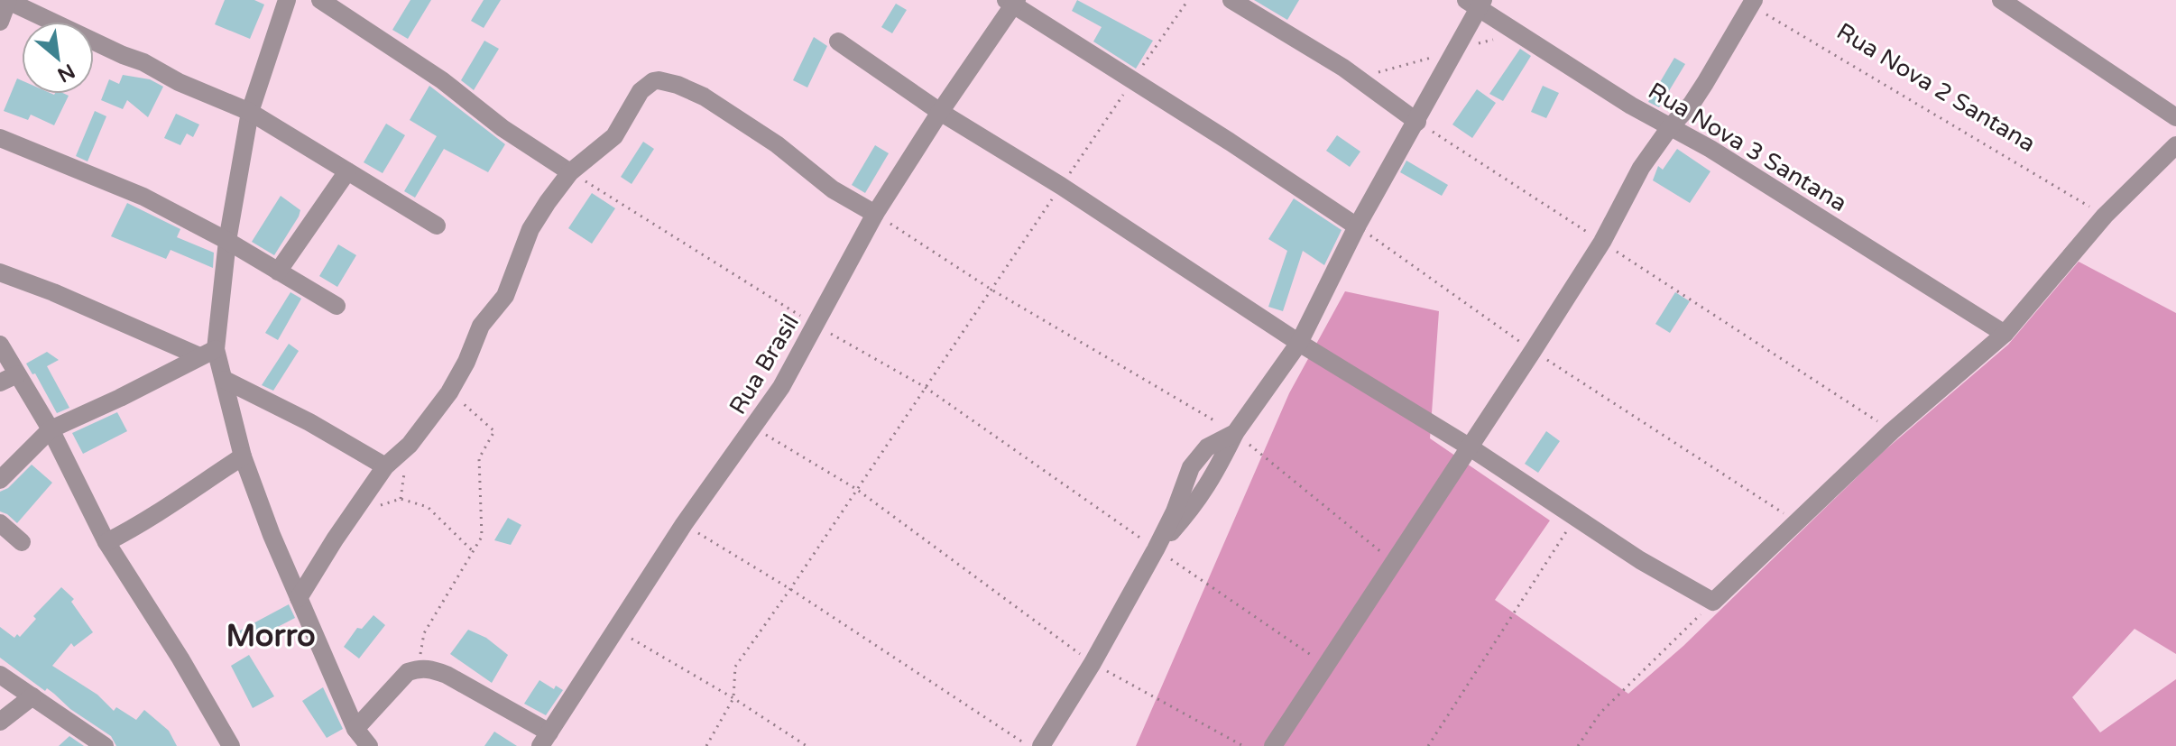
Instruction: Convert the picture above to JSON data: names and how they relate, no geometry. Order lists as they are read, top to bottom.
{
  "streets": {
    "street": ["Rua Nova 3 Santana", "Rua Brasil"],
    "path": ["Rua Nova 2 Santana"]
  },
  "districts": ["Morro"],
  "north": "bottom right"
}
